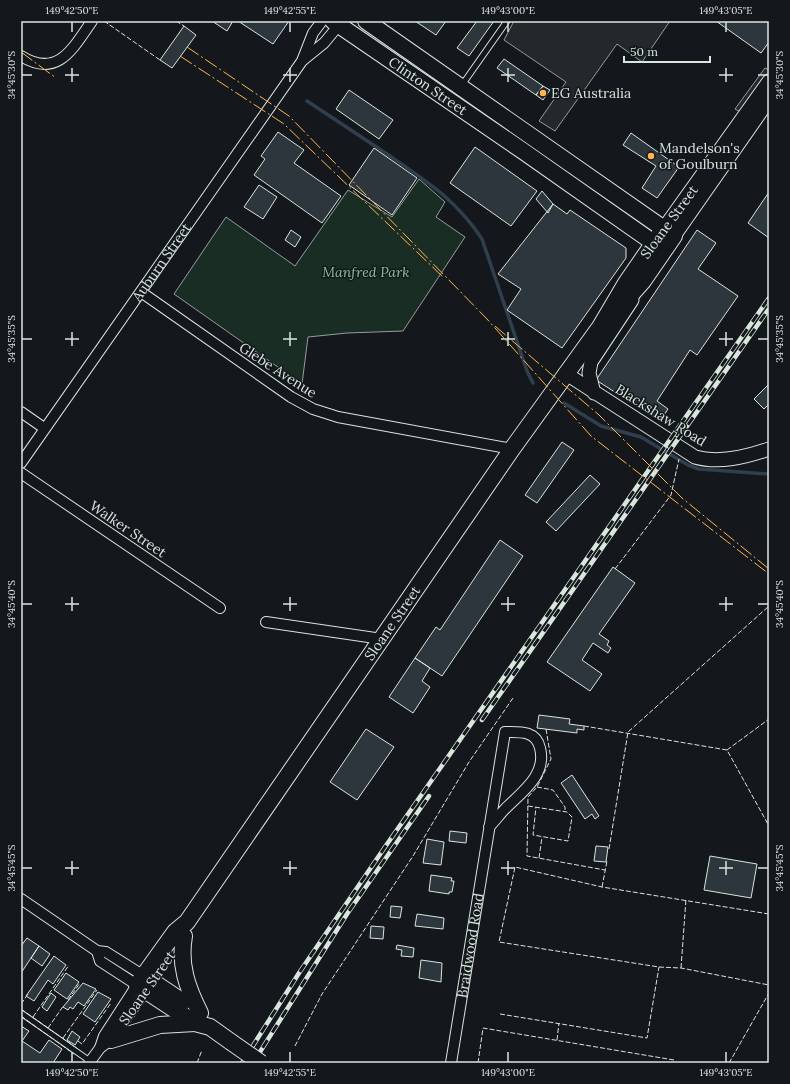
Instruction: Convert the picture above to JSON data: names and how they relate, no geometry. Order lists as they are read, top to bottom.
{
  "streets": {
    "main road": ["Clinton Street", "Sloane Street"],
    "street": [
      "Auburn Street",
      "Glebe Avenue",
      "Blackshaw Road",
      "Walker Street",
      "Braidwood Road"
    ]
  },
  "crossings": [
    ["Clinton Street", "Sloane Street"],
    ["Clinton Street", "Auburn Street"],
    ["Sloane Street", "Glebe Avenue"],
    ["Sloane Street", "Blackshaw Road"],
    ["Auburn Street", "Glebe Avenue"]
  ],
  "parks": ["Manfred Park"],
  "places": ["EG Australia", "Mandelson's of Goulburn"],
  "scale_bar": "50 m",
  "coordinates": [
    "149°42'50\"E",
    "149°42'55\"E",
    "149°43'00\"E",
    "149°43'05\"E",
    "34°45'30\"S",
    "34°45'35\"S",
    "34°45'40\"S",
    "34°45'45\"S"
  ]
}
